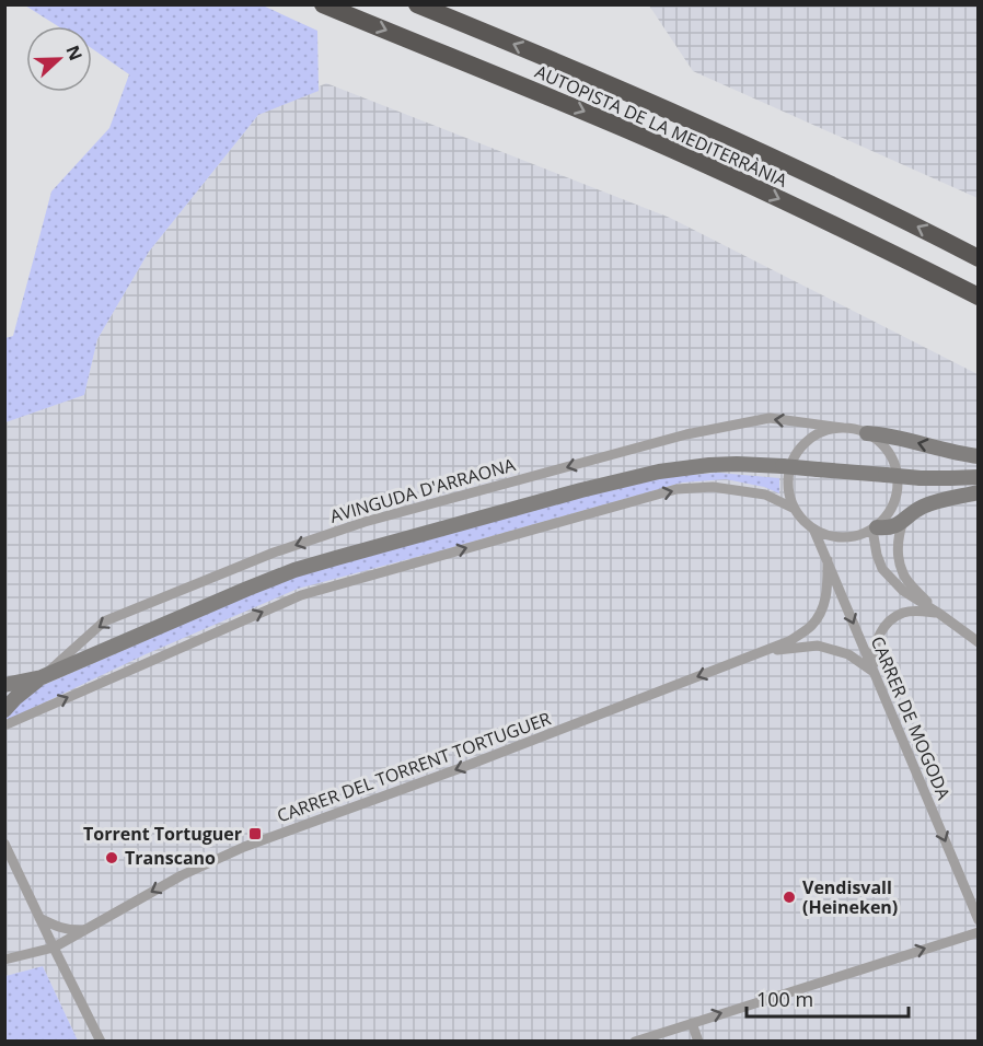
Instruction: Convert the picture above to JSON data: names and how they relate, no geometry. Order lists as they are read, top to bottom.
{
  "streets": {
    "highway": ["AUTOPISTA DE LA MEDITERRÀNIA"],
    "street": ["AVINGUDA D'ARRAONA", "CARRER DE MOGODA", "CARRER DEL TORRENT TORTUGUER"]
  },
  "crossings": [
    ["AVINGUDA D'ARRAONA", "CARRER DE MOGODA"],
    ["CARRER DE MOGODA", "CARRER DEL TORRENT TORTUGUER"]
  ],
  "one_way": ["CARRER DEL TORRENT TORTUGUER"],
  "places": {
    "transit": ["Torrent Tortuguer"],
    "other": ["Transcano", "Vendisvall (Heineken)"]
  },
  "scale_bar": "100 m",
  "north": "right"
}
